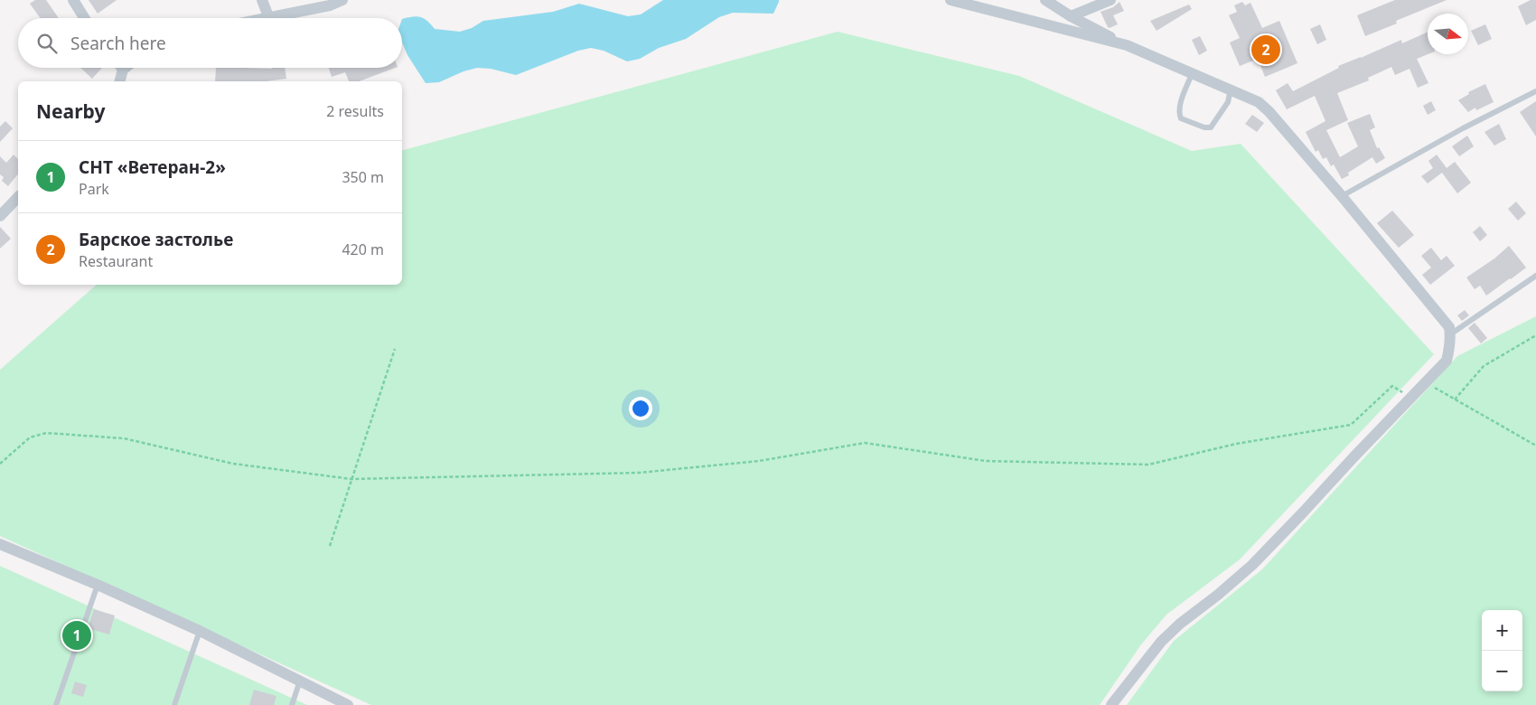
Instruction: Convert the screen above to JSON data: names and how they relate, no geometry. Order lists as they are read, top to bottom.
{
  "north": "right",
  "page": {
    "search": "Search here",
    "pins": ["2", "1"],
    "heading": ["Nearby", "2 results"],
    "list": [
      {
        "mark": "1",
        "name": "СНТ «Ветеран-2»",
        "note": "Park",
        "value": "350 m"
      },
      {
        "mark": "2",
        "name": "Барское застолье",
        "note": "Restaurant",
        "value": "420 m"
      }
    ],
    "map_buttons": ["+", "−"]
  }
}
